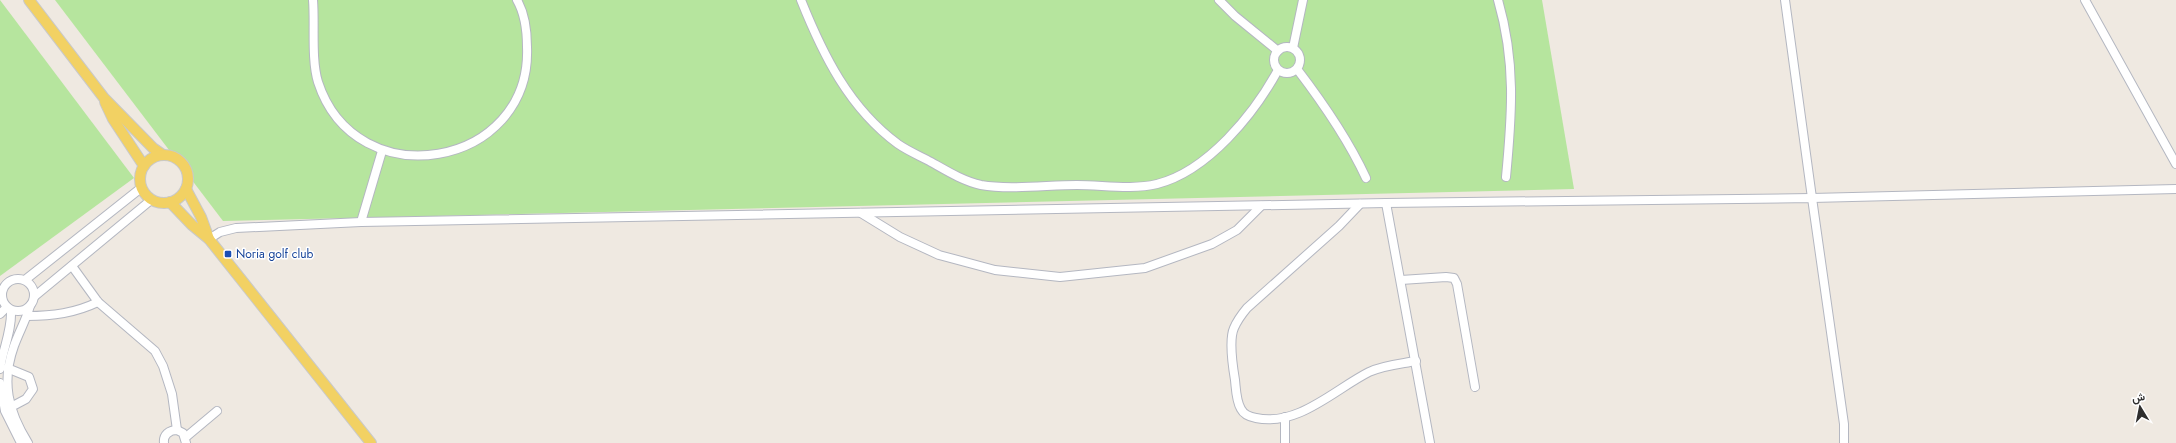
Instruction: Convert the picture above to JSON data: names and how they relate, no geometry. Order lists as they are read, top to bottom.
{
  "places": {
    "transit": ["Noria golf club"]
  },
  "north": "top"
}
